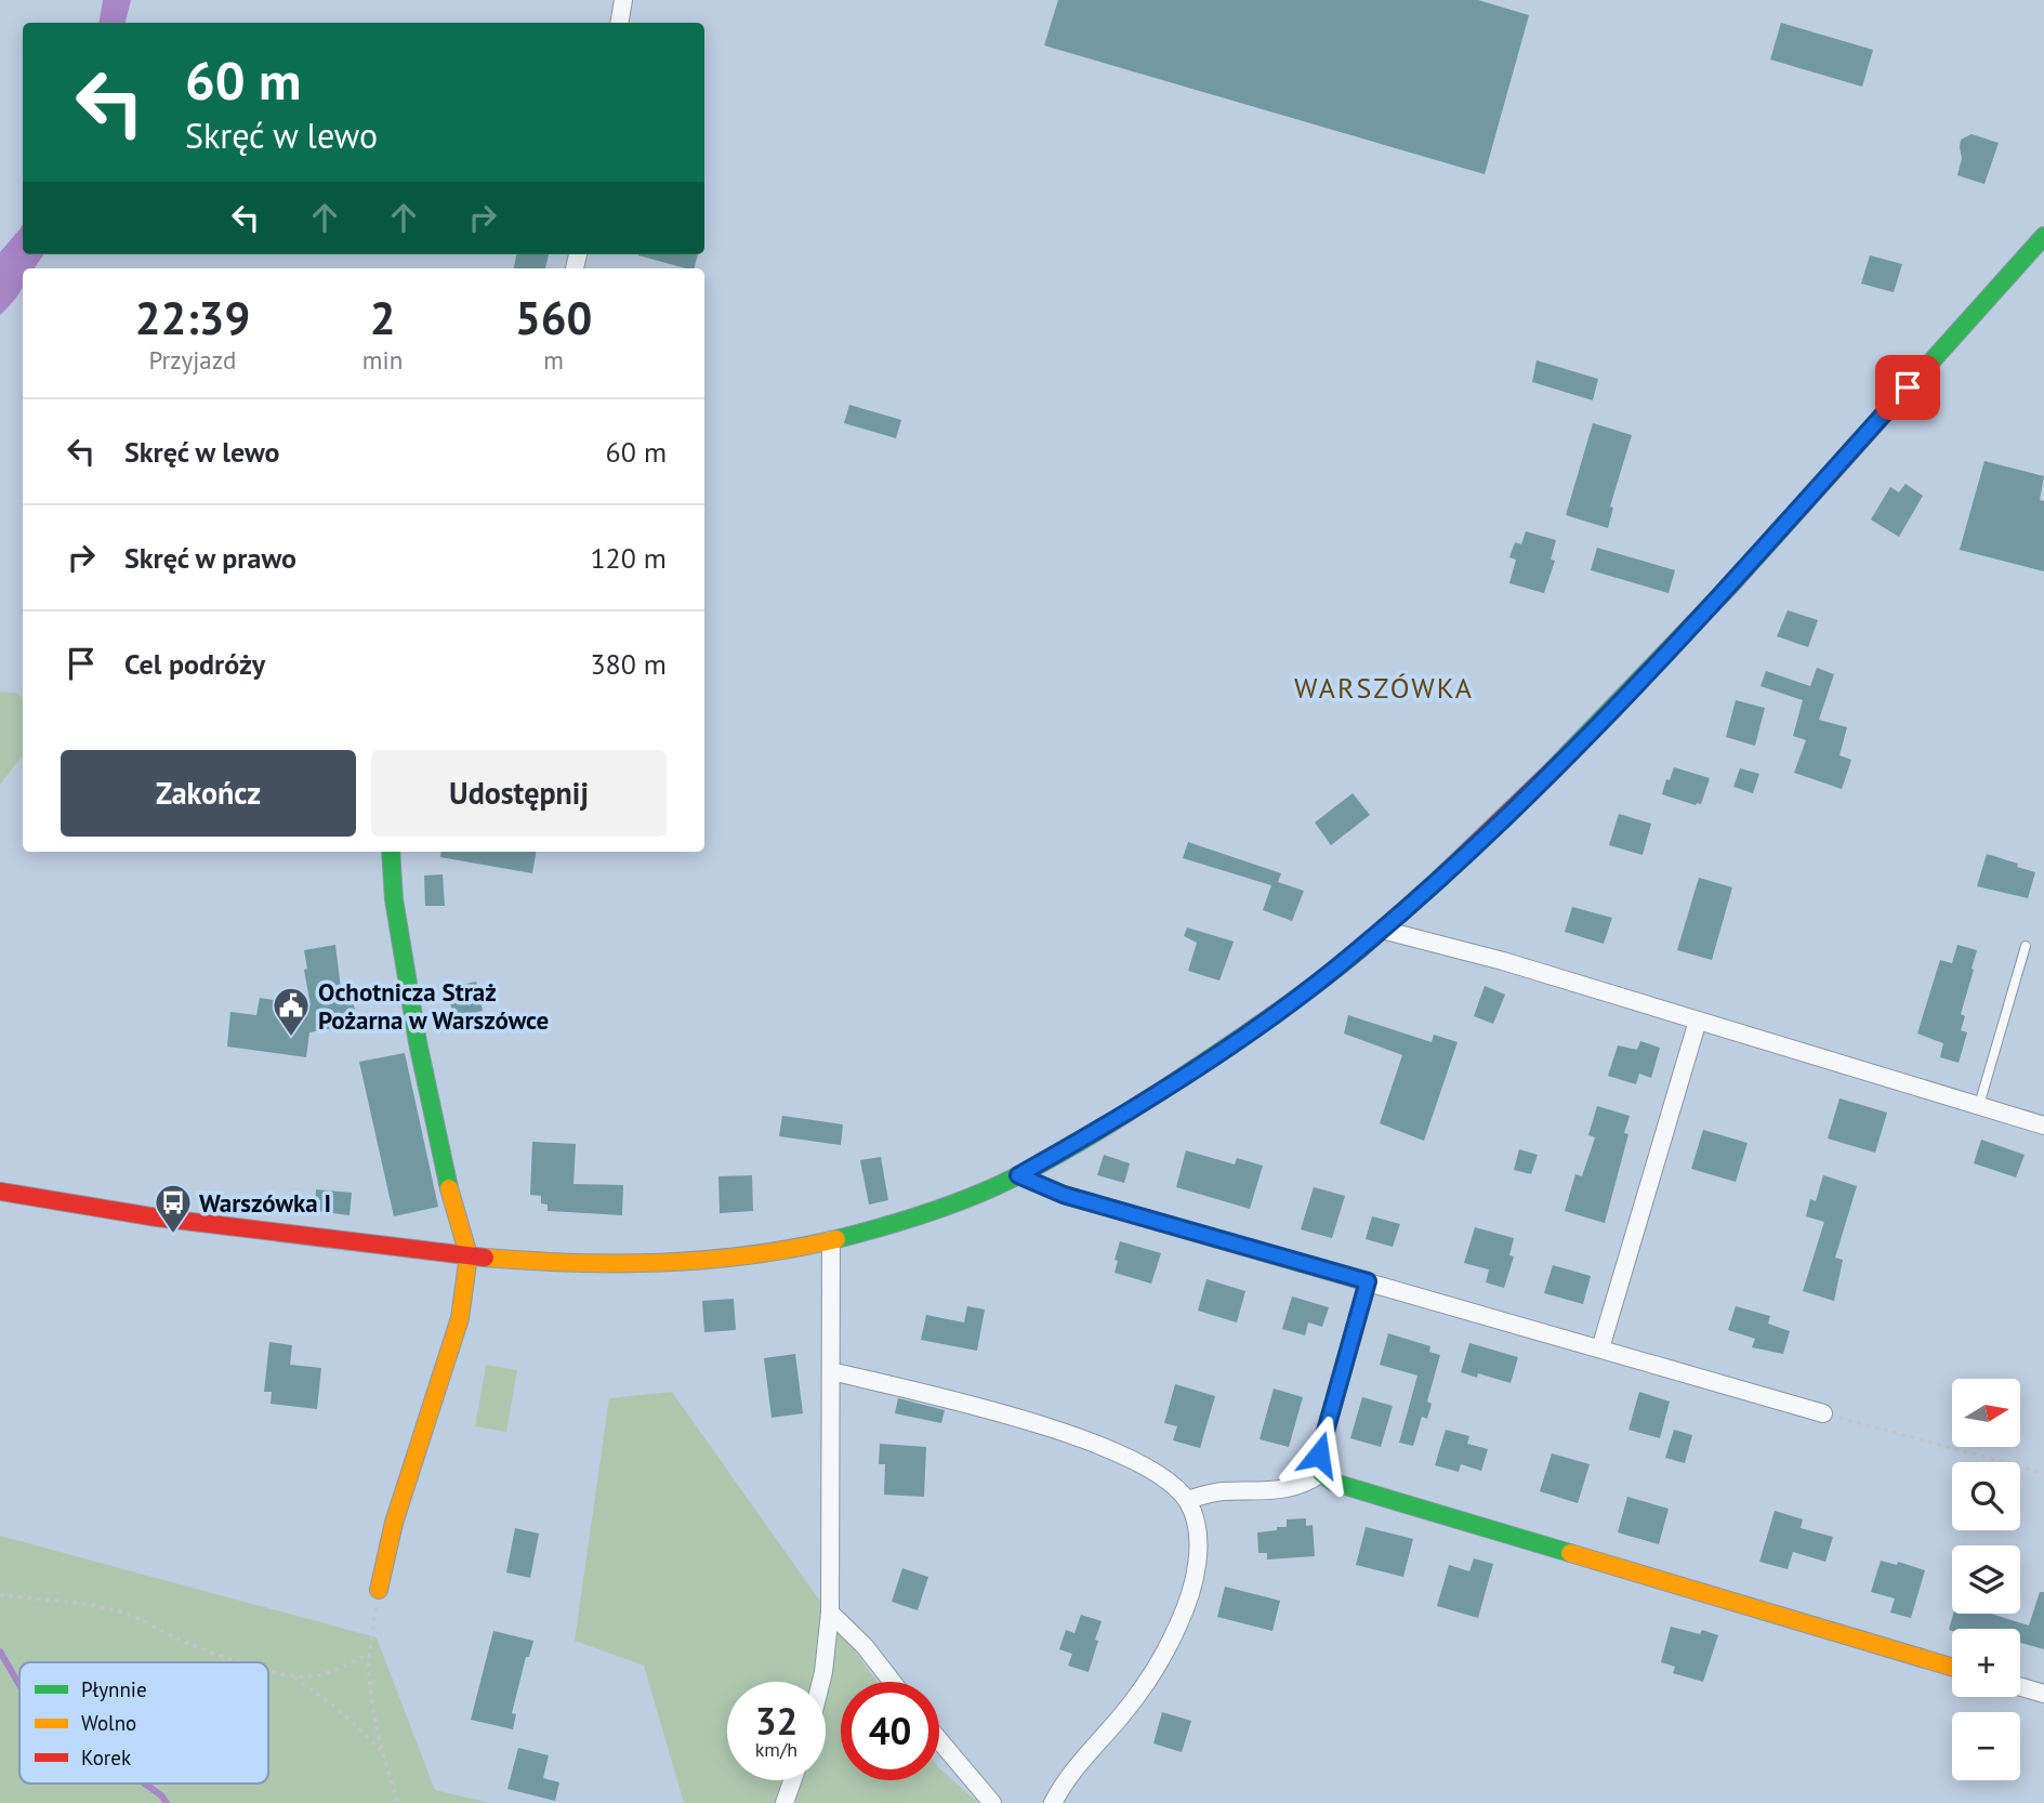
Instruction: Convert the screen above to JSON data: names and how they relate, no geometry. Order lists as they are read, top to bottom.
{
  "districts": ["WARSZÓWKA"],
  "places": {
    "public building": ["Ochotnicza Straż Pożarna w Warszówce"],
    "bus stop": ["Warszówka I"]
  },
  "legend": ["Płynnie", "Wolno", "Korek"],
  "north": "right",
  "page": {
    "turn": ["60 m", "Skręć w lewo"],
    "eta": [
      "22:39",
      "Przyjazd",
      "2",
      "min",
      "560",
      "m"
    ],
    "list": [
      {
        "name": "Skręć w lewo",
        "value": "60 m"
      },
      {
        "name": "Skręć w prawo",
        "value": "120 m"
      },
      {
        "name": "Cel podróży",
        "value": "380 m"
      }
    ],
    "buttons": ["Zakończ", "Udostępnij"],
    "map_buttons": ["+", "−"],
    "speed": "32 km/h",
    "limit": "40"
  }
}
